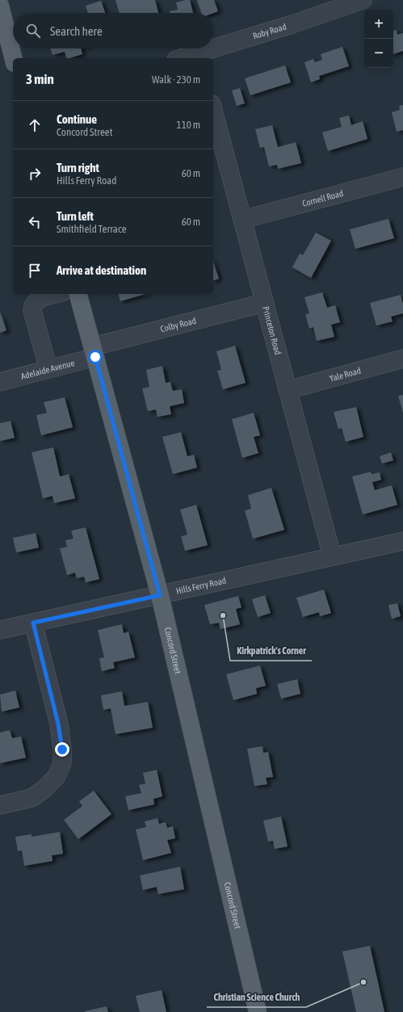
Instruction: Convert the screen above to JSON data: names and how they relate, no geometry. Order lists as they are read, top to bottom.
{
  "streets": {
    "main road": ["Concord Street"],
    "street": [
      "Roby Road",
      "Cornell Road",
      "Colby Road",
      "Princeton Road",
      "Adelaide Avenue",
      "Yale Road",
      "Hills Ferry Road"
    ]
  },
  "crossings": [
    ["Cornell Road", "Princeton Road"],
    ["Colby Road", "Princeton Road"],
    ["Colby Road", "Adelaide Avenue"],
    ["Colby Road", "Concord Street"],
    ["Princeton Road", "Yale Road"],
    ["Princeton Road", "Hills Ferry Road"],
    ["Adelaide Avenue", "Concord Street"],
    ["Hills Ferry Road", "Concord Street"]
  ],
  "places": ["Kirkpatrick's Corner", "Christian Science Church"],
  "page": {
    "map_buttons": ["+", "−"],
    "search": "Search here",
    "heading": ["3 min", "Walk · 230 m"],
    "list": [
      ["Continue", "Concord Street", "110 m"],
      ["Turn right", "Hills Ferry Road", "60 m"],
      ["Turn left", "Smithfield Terrace", "60 m"],
      "Arrive at destination"
    ]
  }
}
